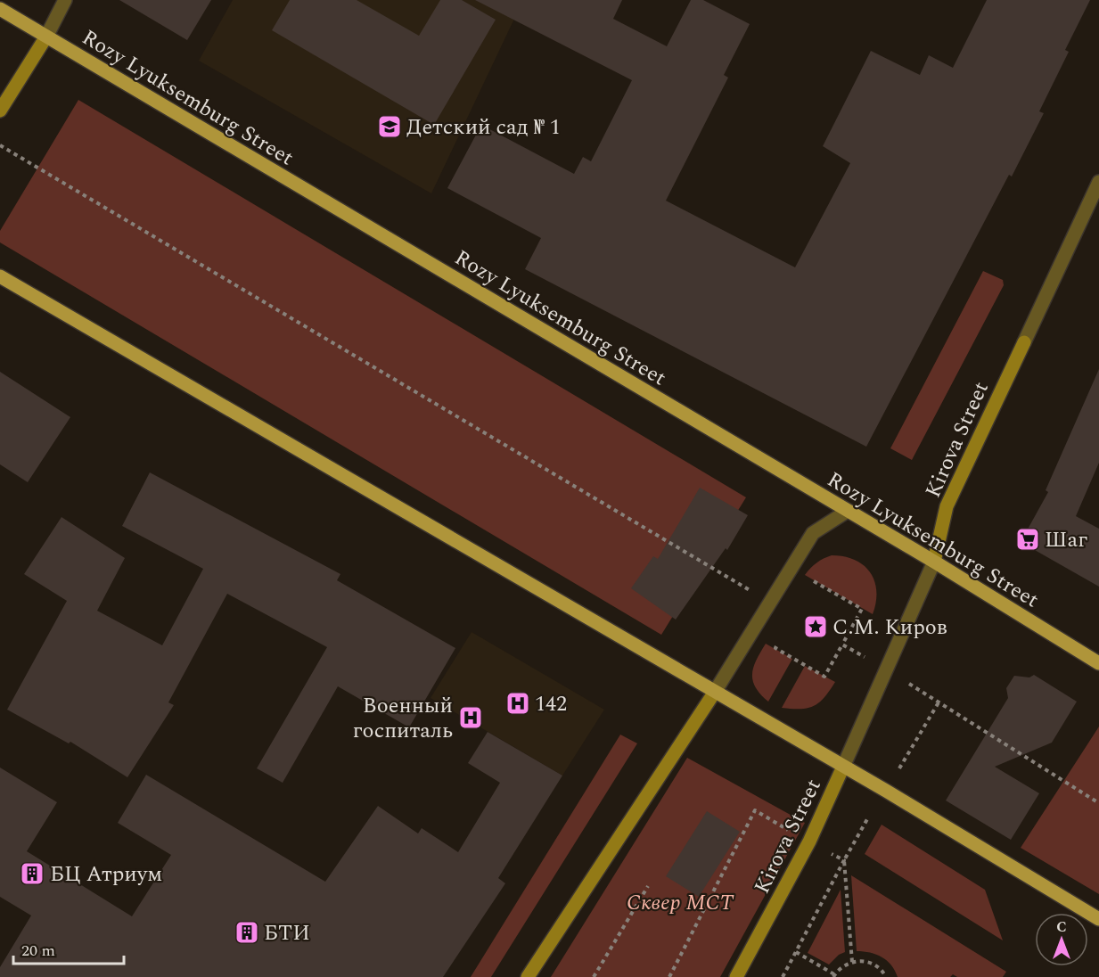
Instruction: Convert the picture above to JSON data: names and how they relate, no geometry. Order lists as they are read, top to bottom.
{
  "streets": {
    "main road": ["Rozy Lyuksemburg Street"],
    "street": ["Kirova Street"]
  },
  "crossings": [
    ["Rozy Lyuksemburg Street", "Kirova Street"]
  ],
  "parks": ["Сквер МСТ"],
  "places": {
    "school or university": ["Детский сад № 1"],
    "supermarket": ["Шаг"],
    "place": ["С.М. Киров"],
    "hospital": ["142", "Военный госпиталь"],
    "building": ["БЦ Атриум", "БТИ"]
  },
  "scale_bar": "20 m",
  "north": "top"
}
